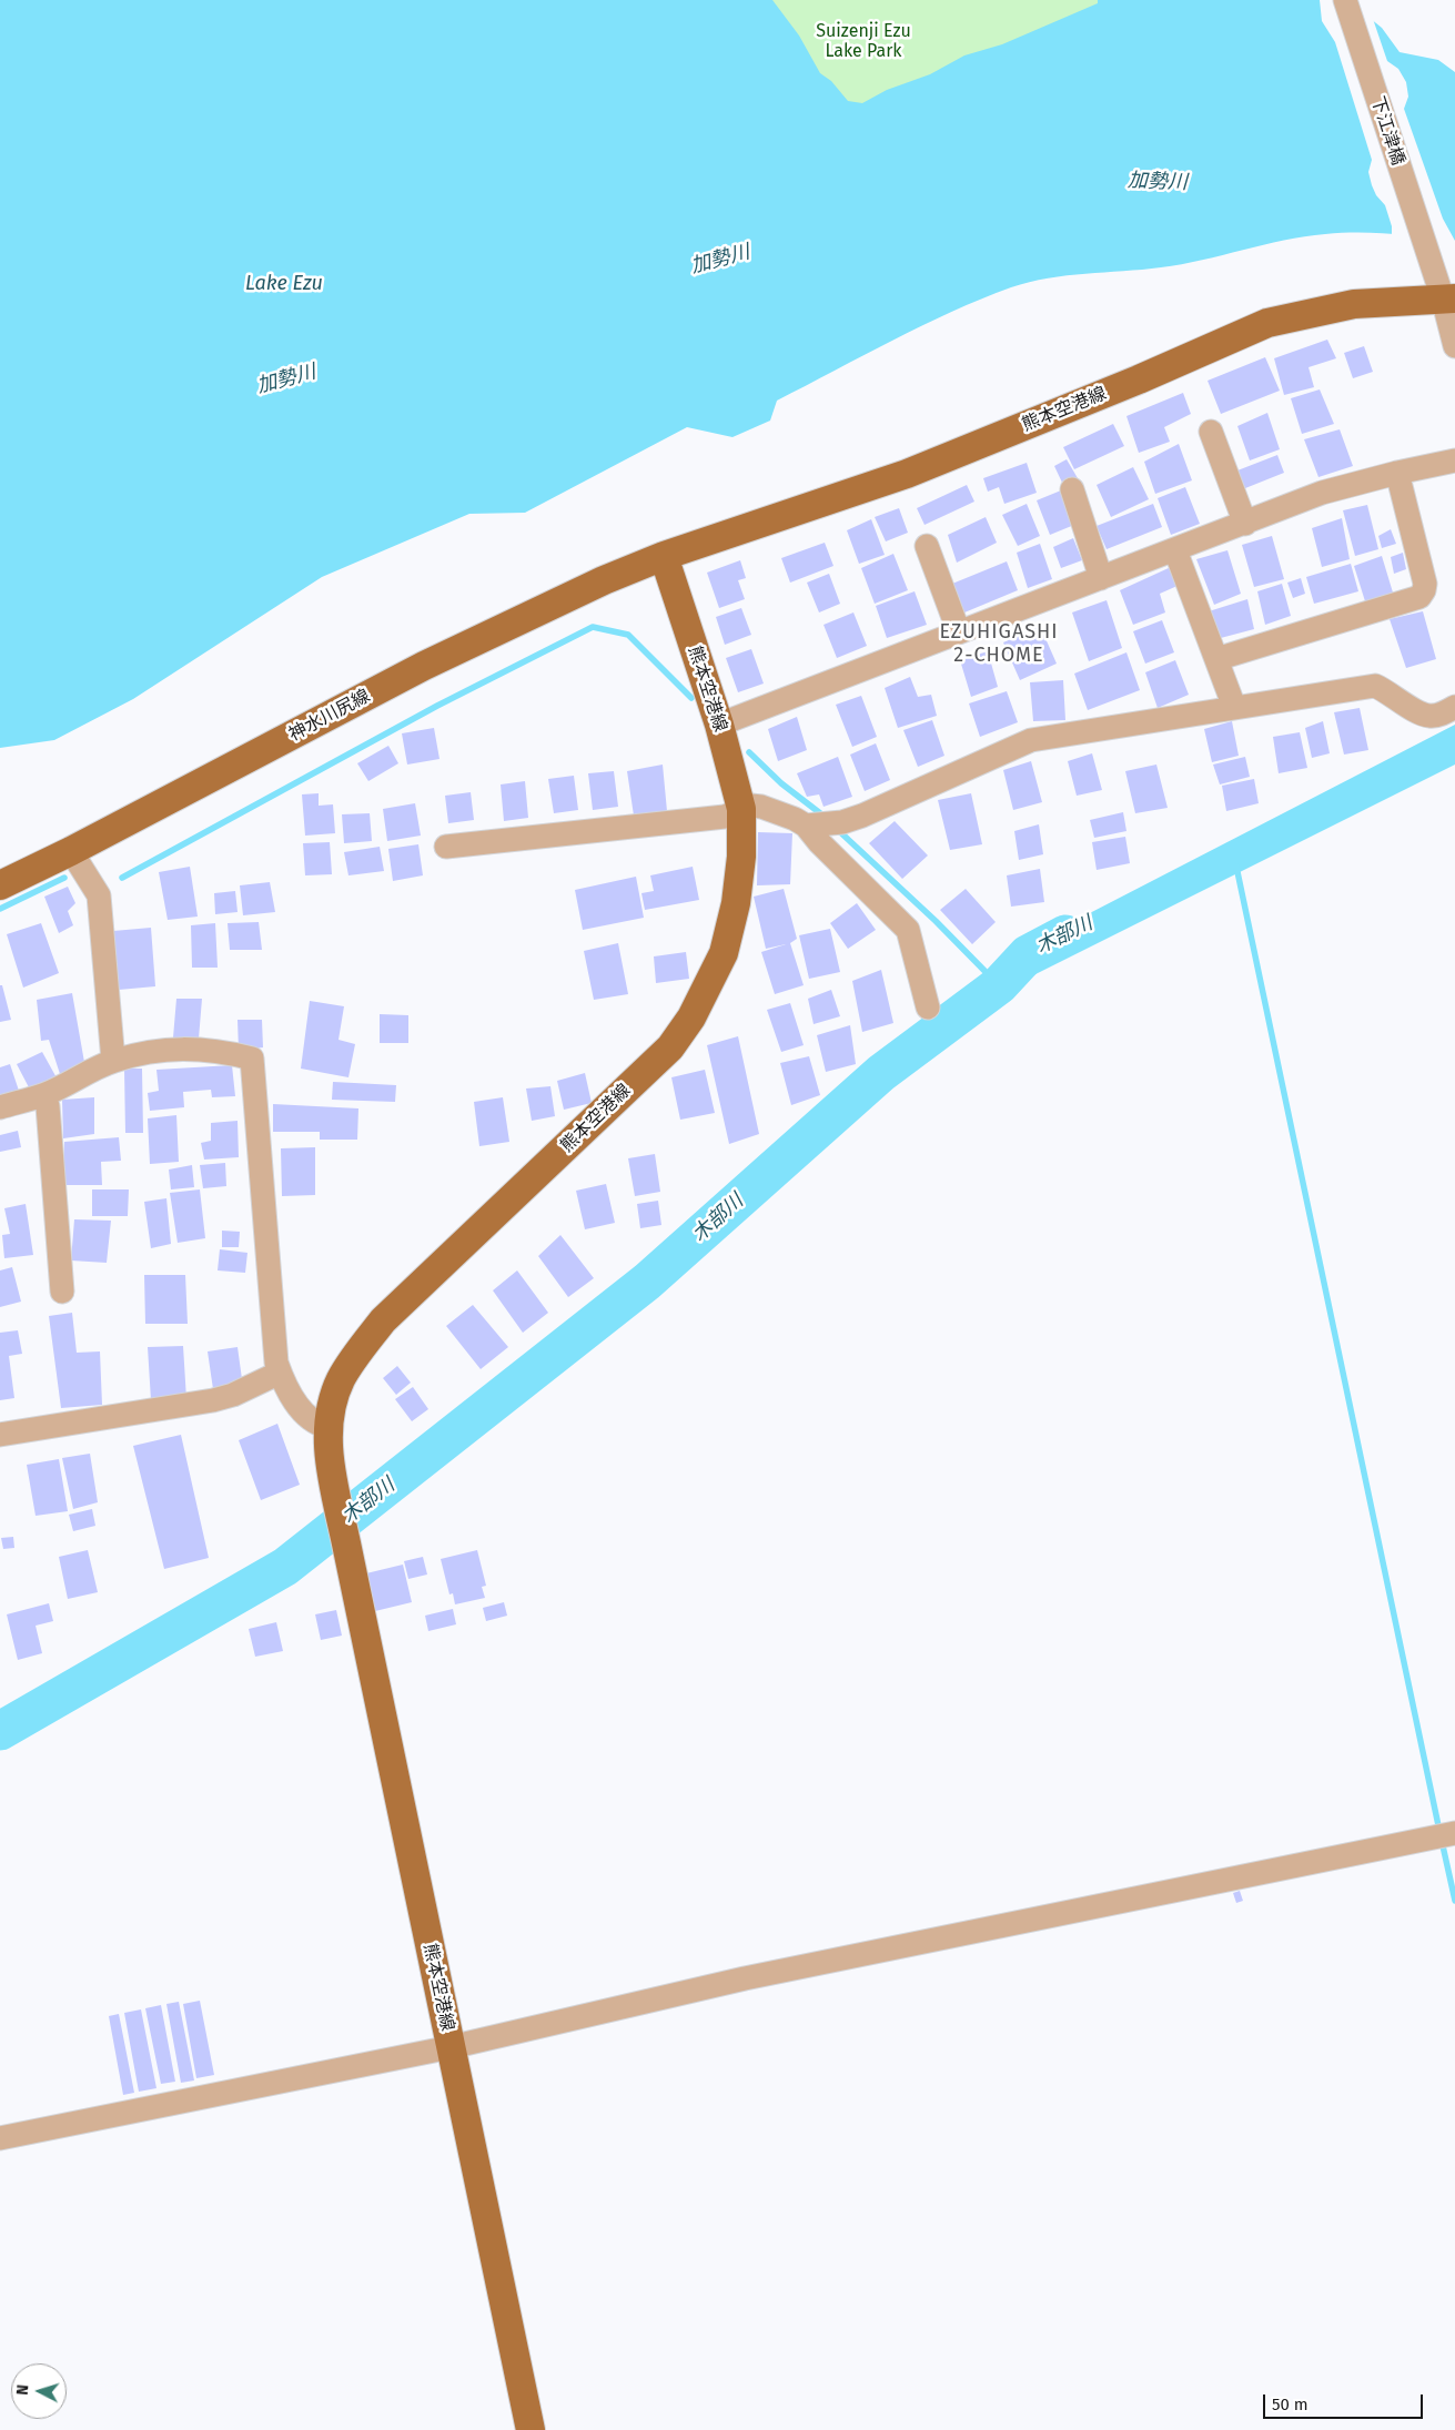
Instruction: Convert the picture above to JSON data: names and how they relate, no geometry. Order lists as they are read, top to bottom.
{
  "streets": {
    "main road": ["熊本空港線", "神水川尻線"],
    "street": ["下江津橋"]
  },
  "crossings": [
    ["下江津橋", "熊本空港線"],
    ["熊本空港線", "神水川尻線"]
  ],
  "districts": ["EZUHIGASHI 2-CHOME"],
  "water": ["加勢川", "Lake Ezu", "木部川"],
  "parks": ["Suizenji Ezu Lake Park"],
  "scale_bar": "50 m",
  "north": "left"
}
